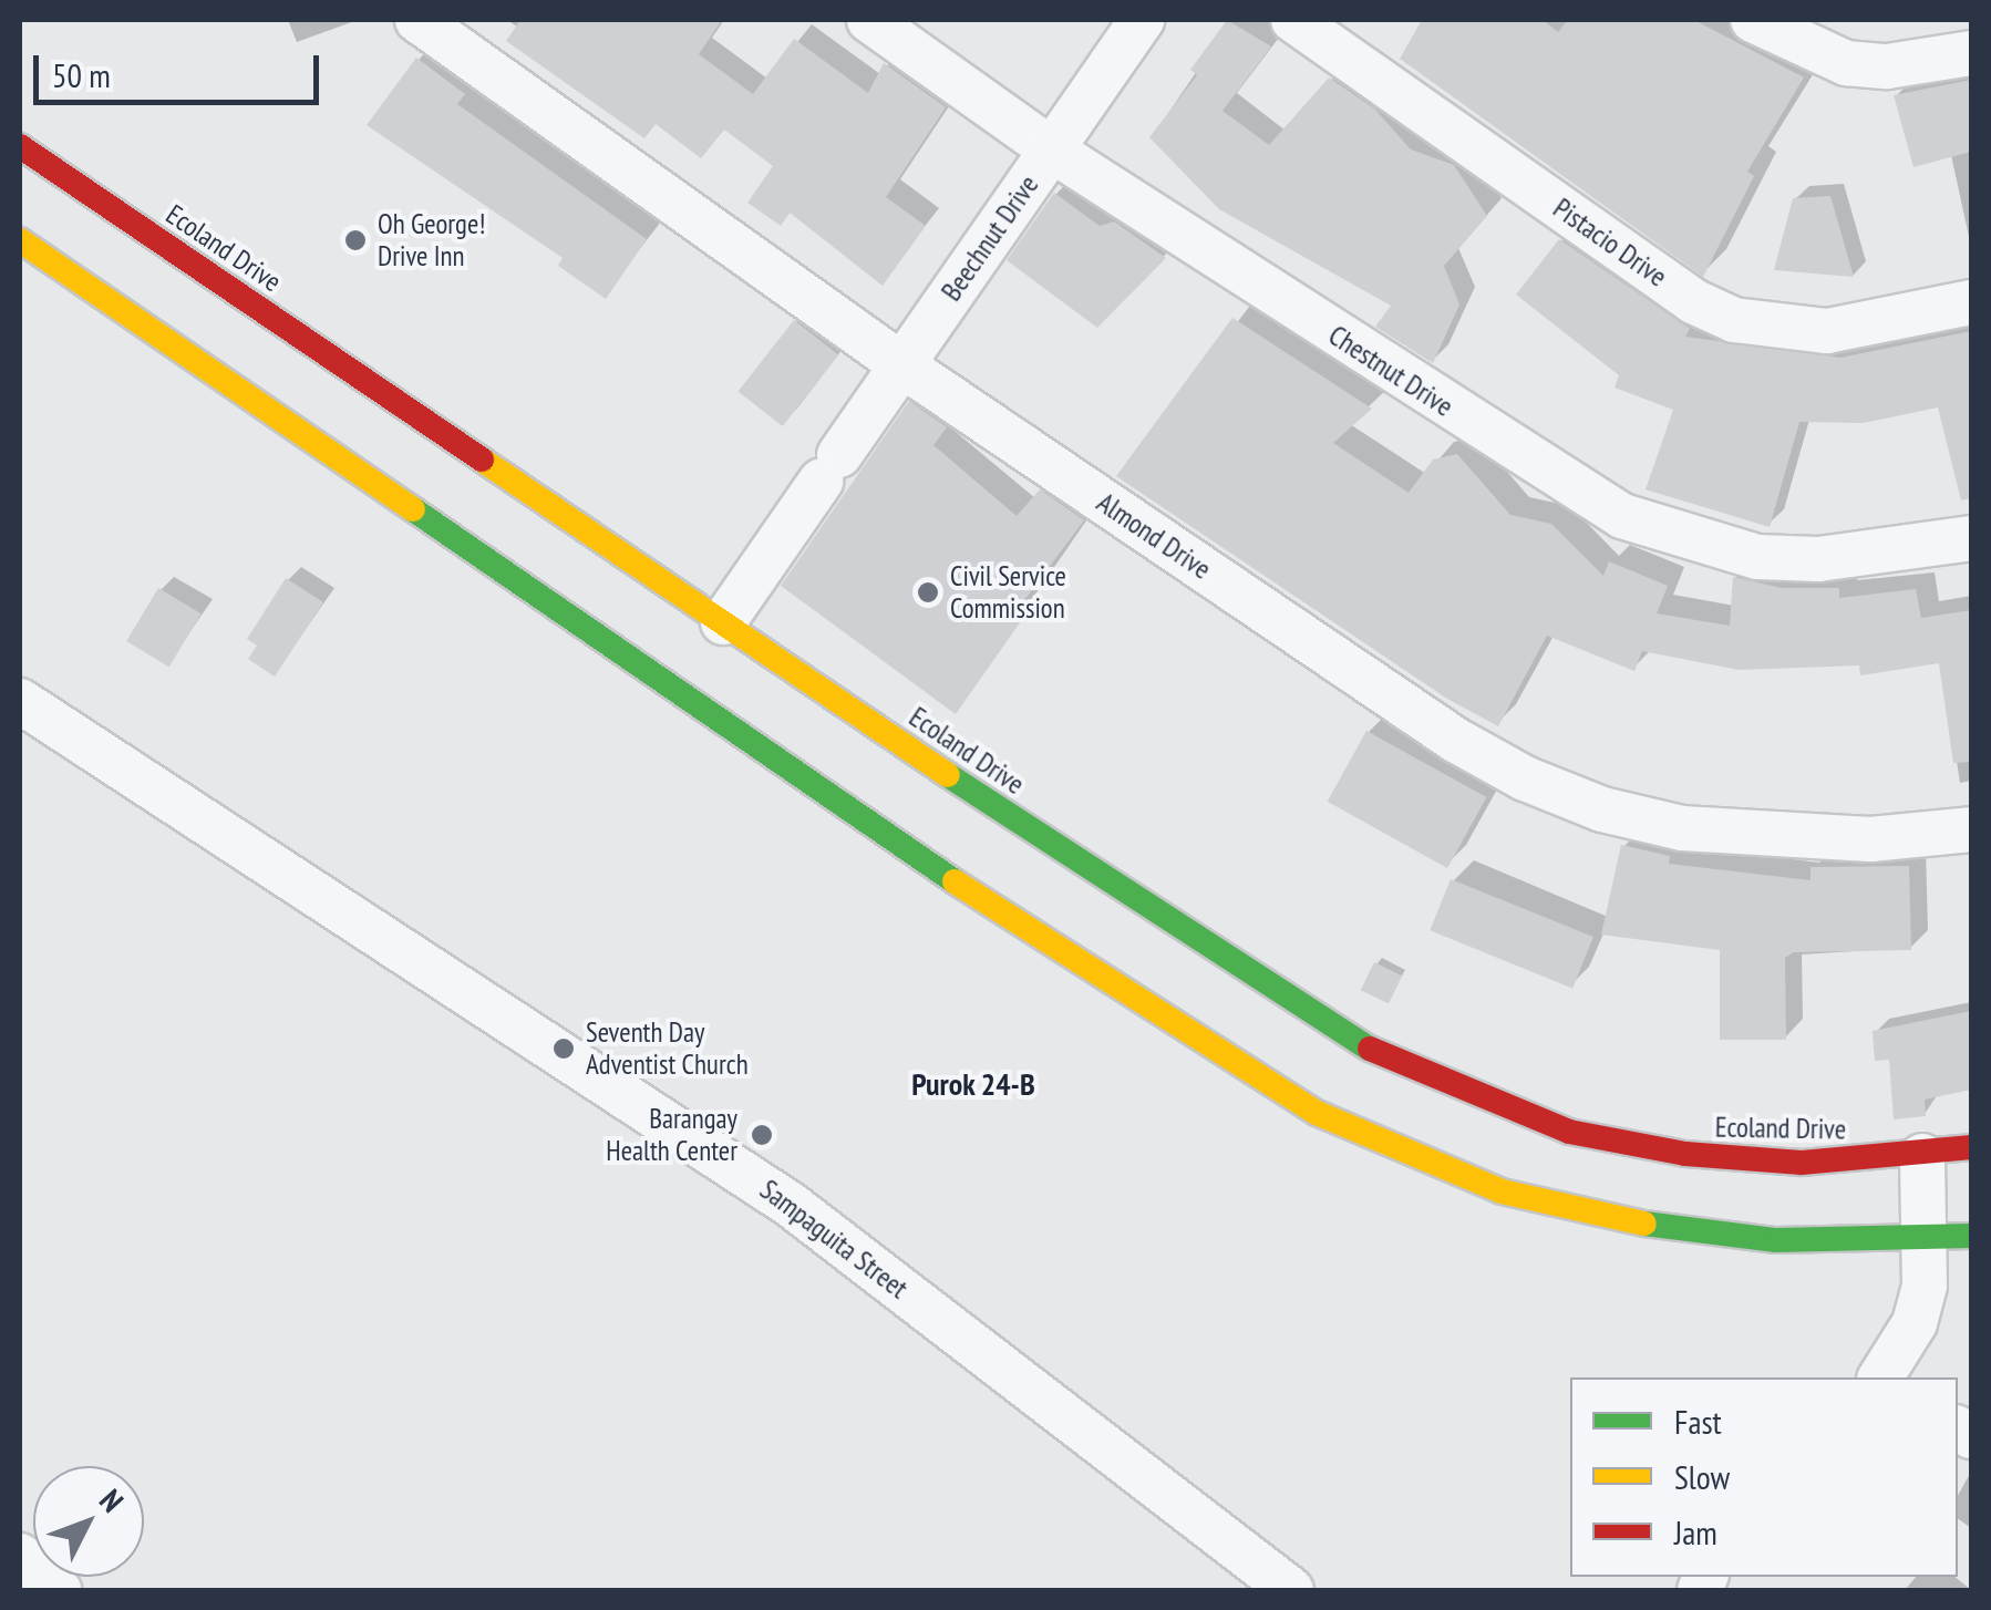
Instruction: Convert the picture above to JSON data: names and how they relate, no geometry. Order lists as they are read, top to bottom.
{
  "streets": {
    "main road": ["Ecoland Drive"],
    "street": [
      "Beechnut Drive",
      "Pistacio Drive",
      "Chestnut Drive",
      "Almond Drive",
      "Sampaguita Street"
    ]
  },
  "crossings": [
    ["Beechnut Drive", "Ecoland Drive"],
    ["Beechnut Drive", "Chestnut Drive"],
    ["Beechnut Drive", "Almond Drive"]
  ],
  "districts": ["Purok 24-B"],
  "places": [
    "Oh George! Drive Inn",
    "Civil Service Commission",
    "Seventh Day Adventist Church",
    "Barangay Health Center"
  ],
  "legend": ["Fast", "Slow", "Jam"],
  "scale_bar": "50 m",
  "north": "top right"
}
